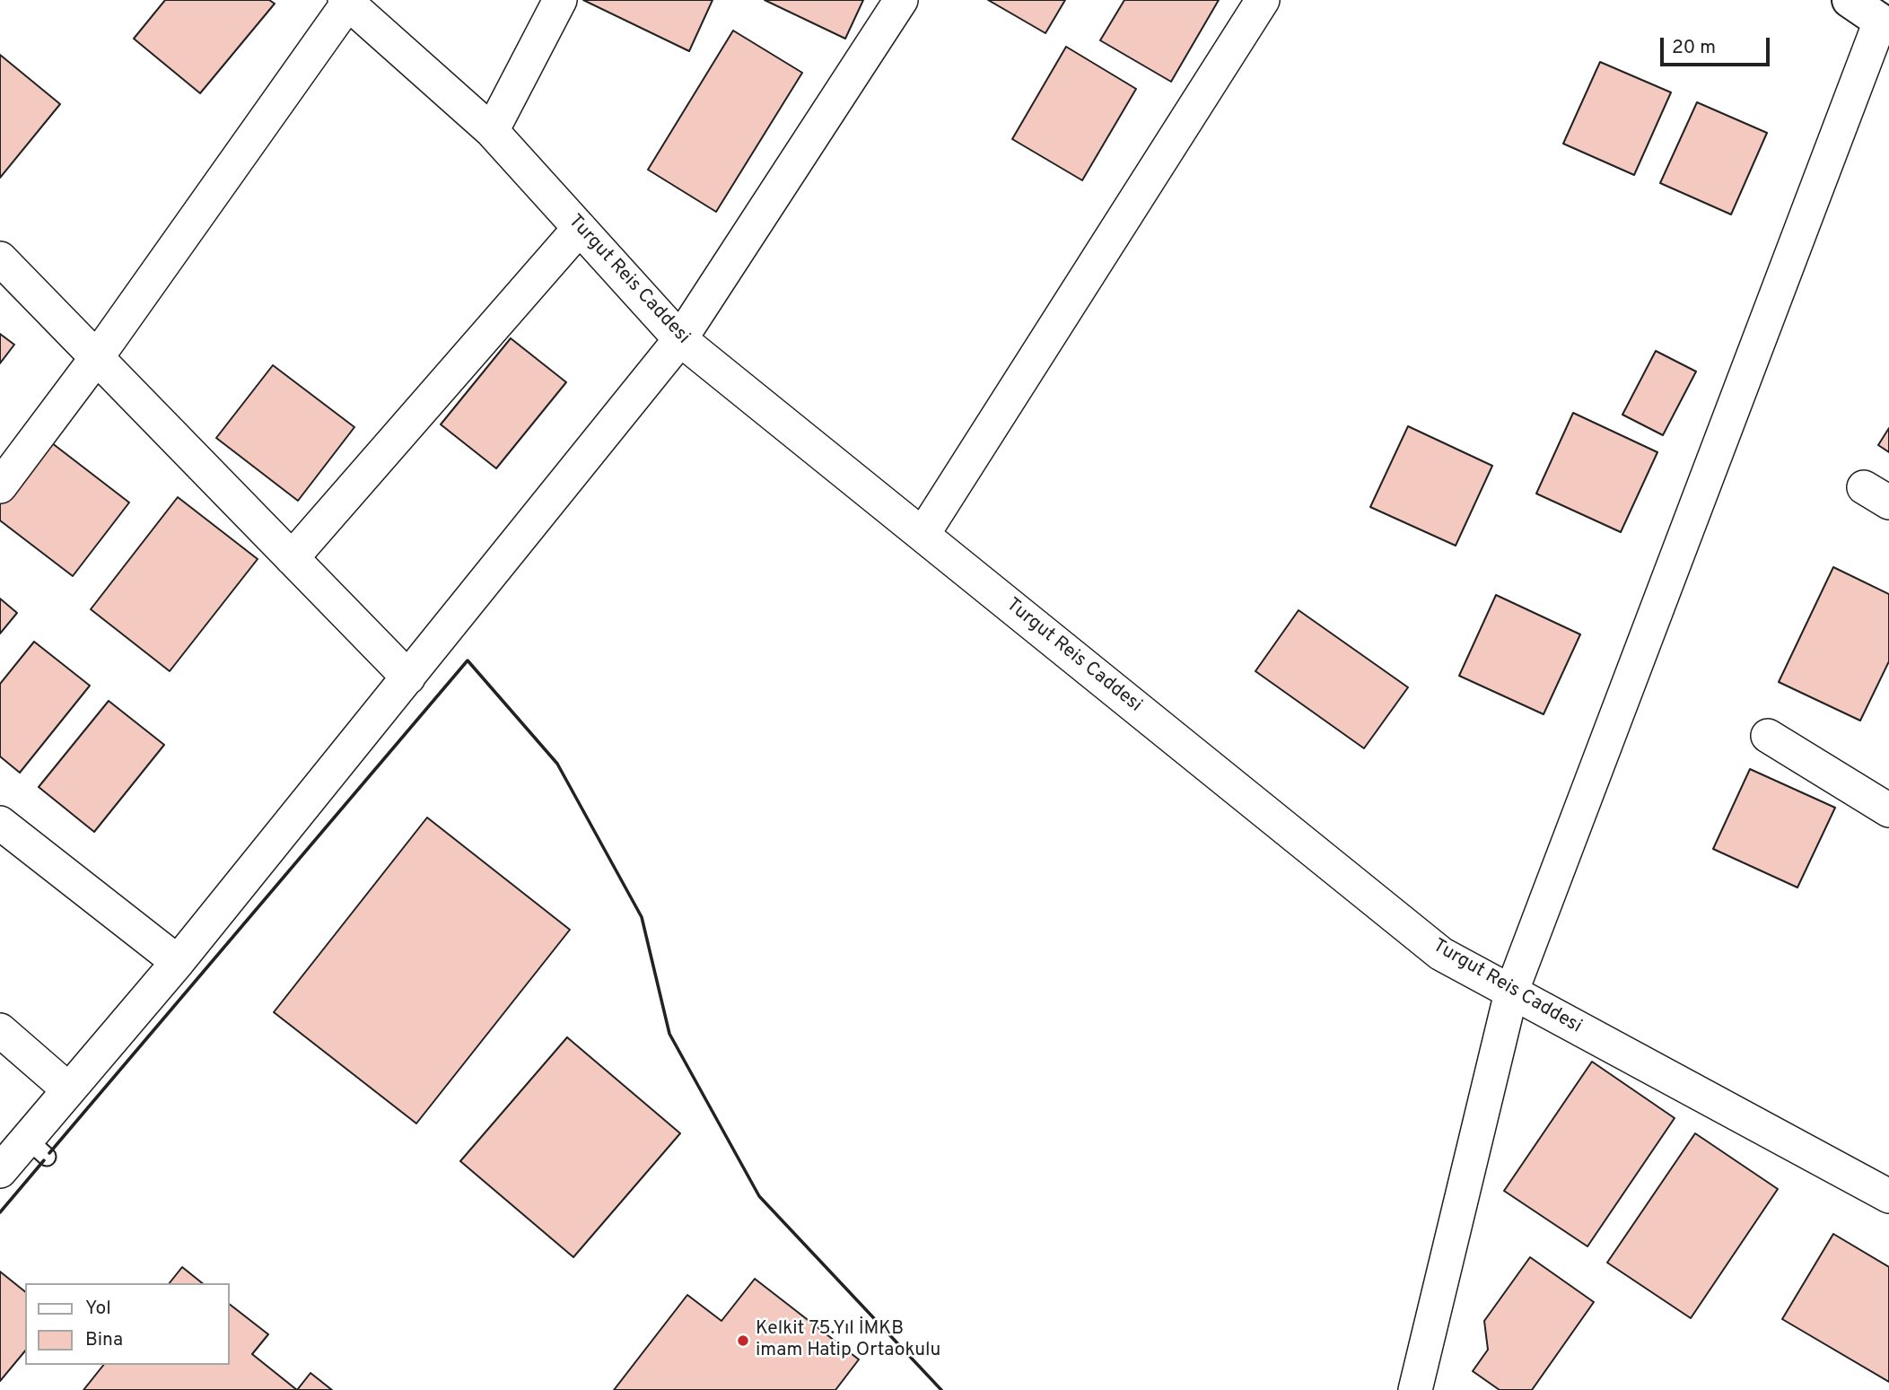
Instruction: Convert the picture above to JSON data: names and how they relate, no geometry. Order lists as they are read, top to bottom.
{
  "streets": {
    "street": ["Turgut Reis Caddesi"]
  },
  "places": ["Kelkit 75.Yıl İMKB imam Hatip Ortaokulu"],
  "legend": ["Yol", "Bina"],
  "scale_bar": "20 m"
}
